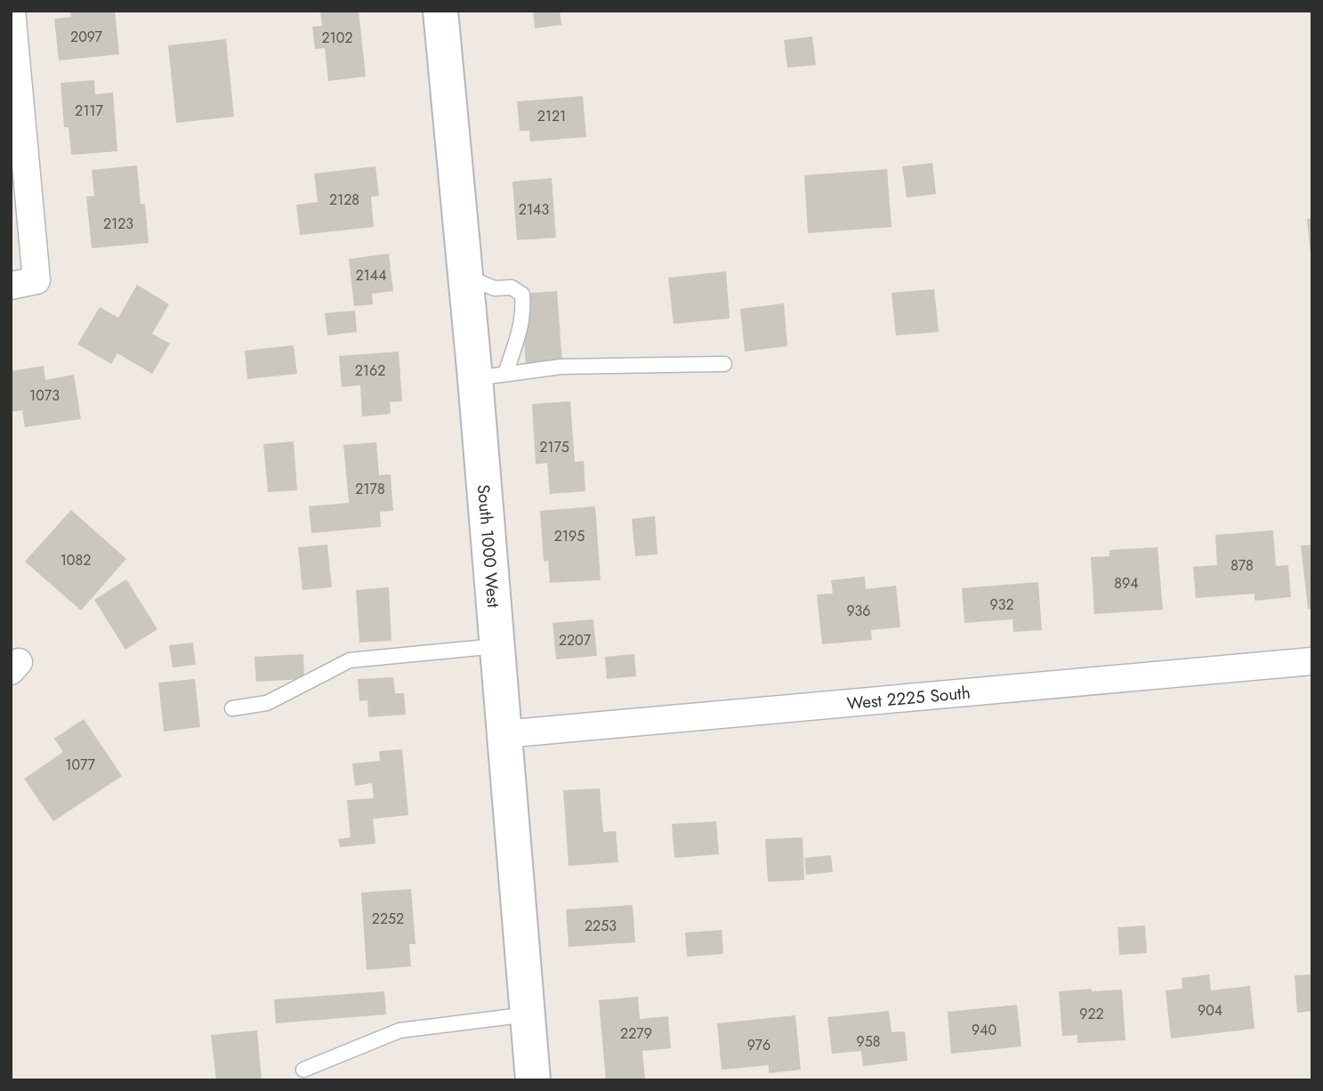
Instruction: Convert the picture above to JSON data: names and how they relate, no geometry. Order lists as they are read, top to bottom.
{
  "streets": {
    "main road": ["South 1000 West"],
    "street": ["West 2225 South"]
  },
  "crossings": [
    ["South 1000 West", "West 2225 South"]
  ],
  "house_numbers": [
    "2097",
    "2102",
    "2117",
    "2121",
    "2128",
    "2143",
    "2123",
    "2144",
    "2162",
    "1073",
    "2175",
    "2178",
    "2195",
    "1082",
    "878",
    "894",
    "932",
    "936",
    "2207",
    "1077",
    "2252",
    "2253",
    "904",
    "922",
    "940",
    "2279",
    "958",
    "976"
  ]
}
